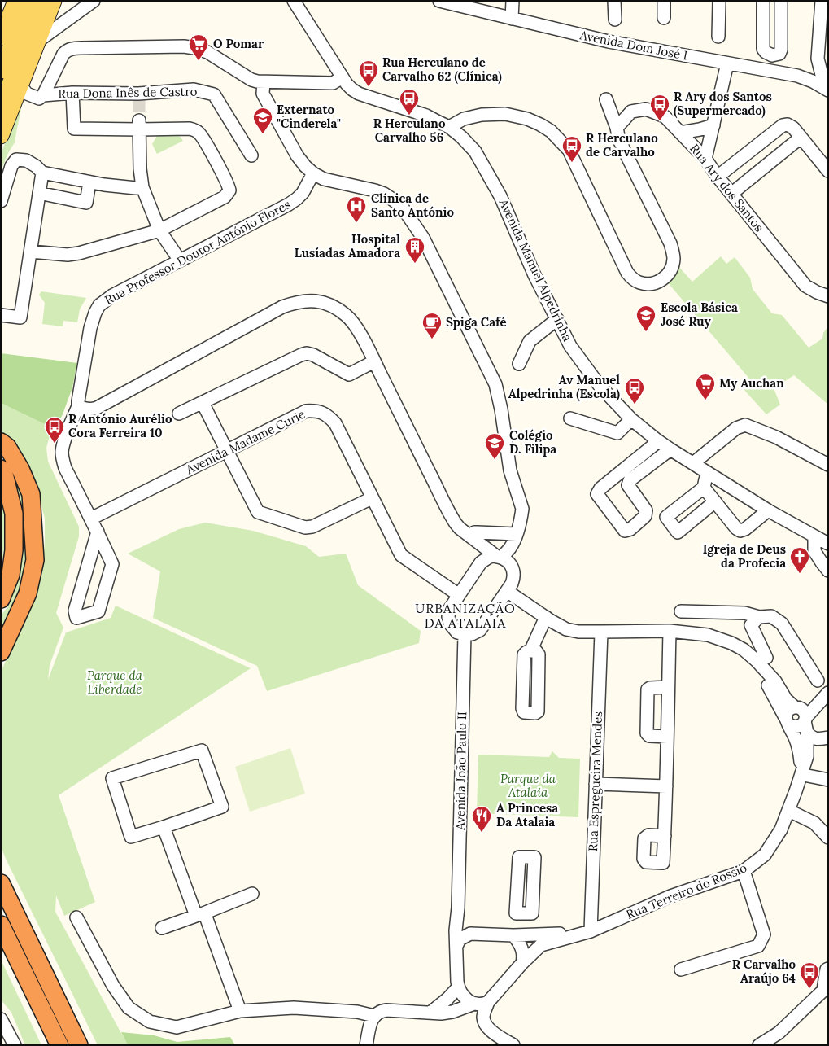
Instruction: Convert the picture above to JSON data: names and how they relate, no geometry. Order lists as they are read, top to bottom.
{
  "streets": {
    "street": [
      "Avenida Dom José I",
      "Rua Dona Inês de Castro",
      "Rua Ary dos Santos",
      "Rua Professor Doutor António Flores",
      "Avenida Manuel Alpedrinha",
      "Avenida Madame Curie",
      "Avenida João Paulo II",
      "Rua Espregueira Mendes",
      "Rua Terreiro do Rossio"
    ]
  },
  "crossings": [
    ["Rua Professor Doutor António Flores", "Avenida Madame Curie"],
    ["Avenida João Paulo II", "Rua Terreiro do Rossio"],
    ["Rua Espregueira Mendes", "Rua Terreiro do Rossio"]
  ],
  "districts": ["URBANIZAÇÃO DA ATALAIA"],
  "parks": ["Parque da Liberdade", "Parque da Atalaia"],
  "places": {
    "supermarket": ["O Pomar", "My Auchan"],
    "bus stop": [
      "Rua Herculano de Carvalho 62 (Clínica)",
      "R Herculano Carvalho 56",
      "R Ary dos Santos (Supermercado)",
      "R Herculano de Carvalho",
      "Av Manuel Alpedrinha (Escola)",
      "R António Aurélio Cora Ferreira 10",
      "R Carvalho Araújo 64"
    ],
    "school or university": ["Externato \"Cinderela\"", "Escola Básica José Ruy", "Colégio D. Filipa"],
    "hospital": ["Clínica de Santo António"],
    "building": ["Hospital Lusíadas Amadora"],
    "cafe": ["Spiga Café"],
    "church": ["Igreja de Deus da Profecia"],
    "restaurant": ["A Princesa Da Atalaia"]
  }
}
